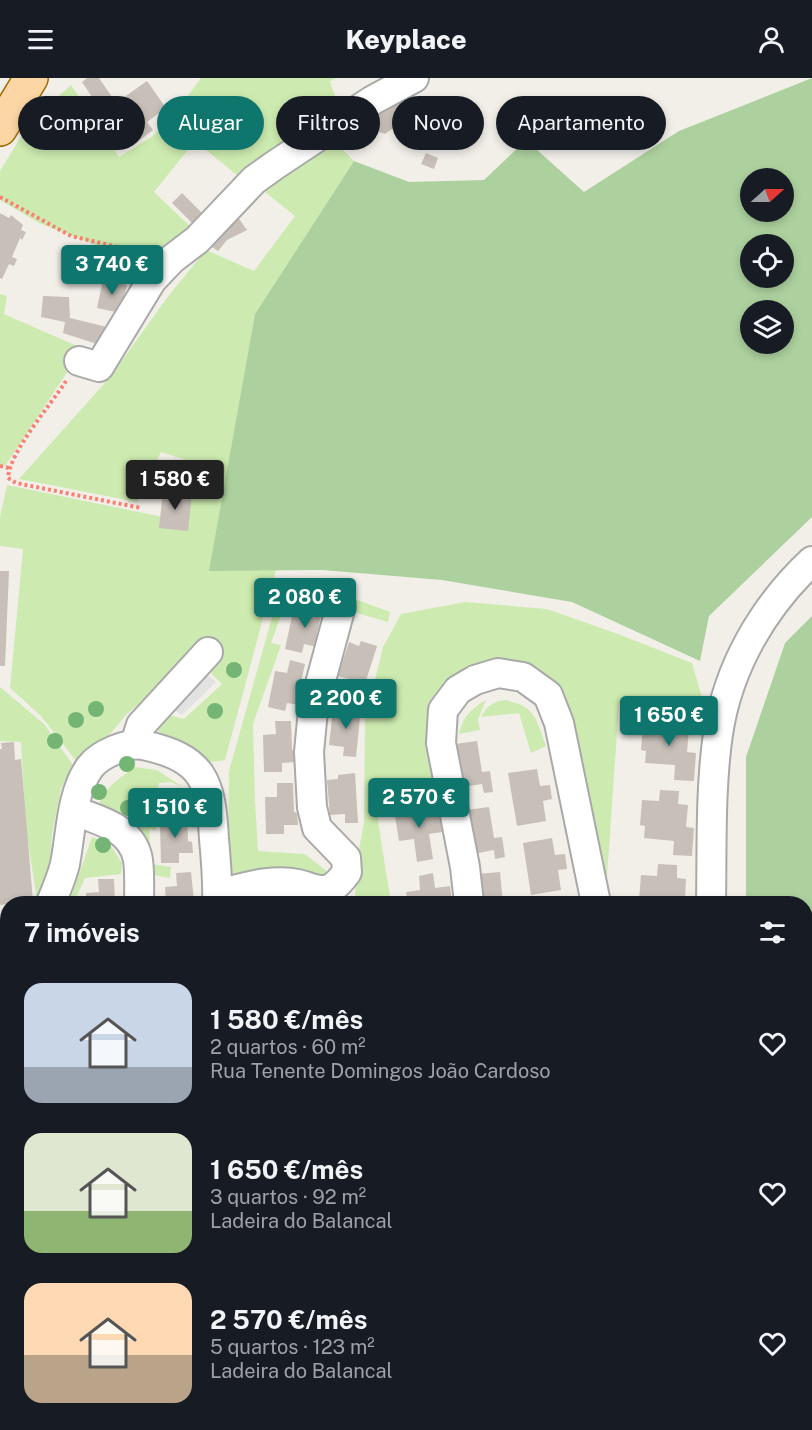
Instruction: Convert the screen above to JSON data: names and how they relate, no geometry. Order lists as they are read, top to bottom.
{
  "north": "right",
  "page": {
    "header": "Keyplace",
    "chip": [
      "Comprar",
      "Alugar",
      "Filtros",
      "Novo",
      "Apartamento"
    ],
    "price": [
      "3 740 €",
      "1 580 €",
      "2 080 €",
      "2 200 €",
      "1 650 €",
      "2 570 €",
      "1 510 €"
    ],
    "heading": "7 imóveis",
    "list": [
      {
        "name": "1 580 €/mês",
        "note": "2 quartos · 60 m² · Rua Tenente Domingos João Cardoso"
      },
      {
        "name": "1 650 €/mês",
        "note": "3 quartos · 92 m² · Ladeira do Balancal"
      },
      {
        "name": "2 570 €/mês",
        "note": "5 quartos · 123 m² · Ladeira do Balancal"
      }
    ]
  }
}
